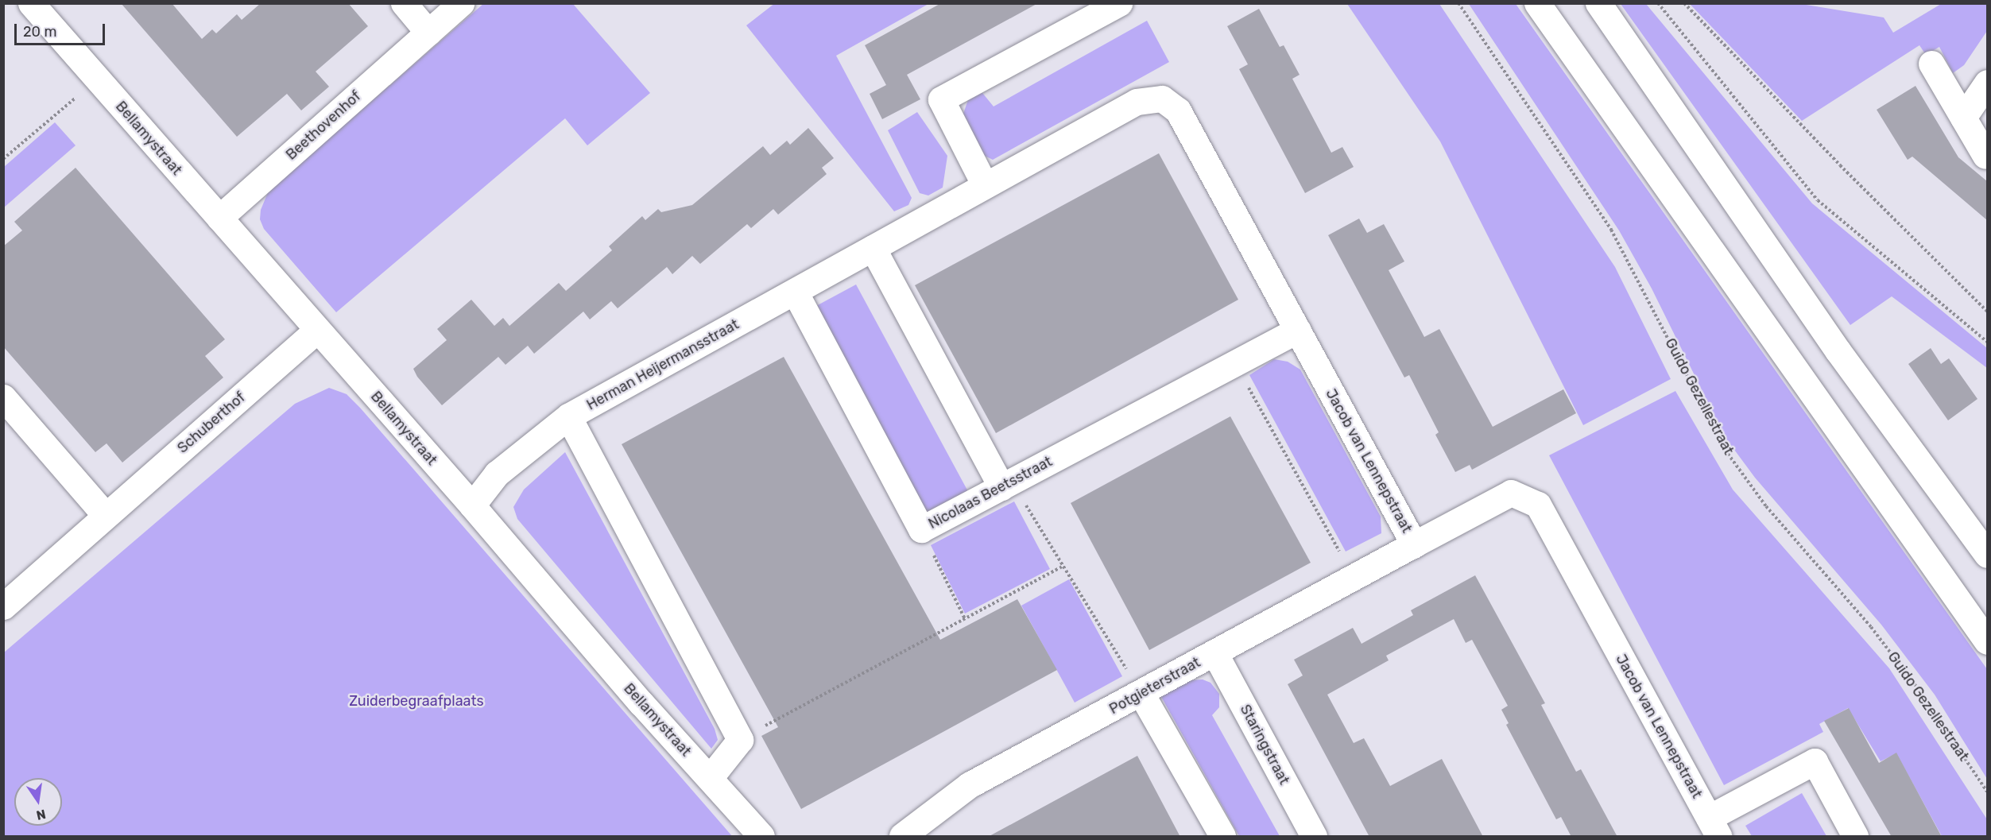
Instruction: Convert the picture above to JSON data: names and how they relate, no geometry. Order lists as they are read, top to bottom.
{
  "streets": {
    "street": [
      "Beethovenhof",
      "Bellamystraat",
      "Herman Heijermansstraat",
      "Schuberthof",
      "Jacob van Lennepstraat",
      "Nicolaas Beetsstraat",
      "Potgieterstraat",
      "Staringstraat"
    ],
    "path": ["Guido Gezellestraat"]
  },
  "crossings": [
    ["Beethovenhof", "Bellamystraat"],
    ["Bellamystraat", "Herman Heijermansstraat"],
    ["Bellamystraat", "Schuberthof"],
    ["Herman Heijermansstraat", "Jacob van Lennepstraat"],
    ["Herman Heijermansstraat", "Nicolaas Beetsstraat"],
    ["Jacob van Lennepstraat", "Nicolaas Beetsstraat"],
    ["Jacob van Lennepstraat", "Potgieterstraat"],
    ["Potgieterstraat", "Staringstraat"]
  ],
  "parks": ["Zuiderbegraafplaats"],
  "scale_bar": "20 m",
  "north": "bottom"
}
